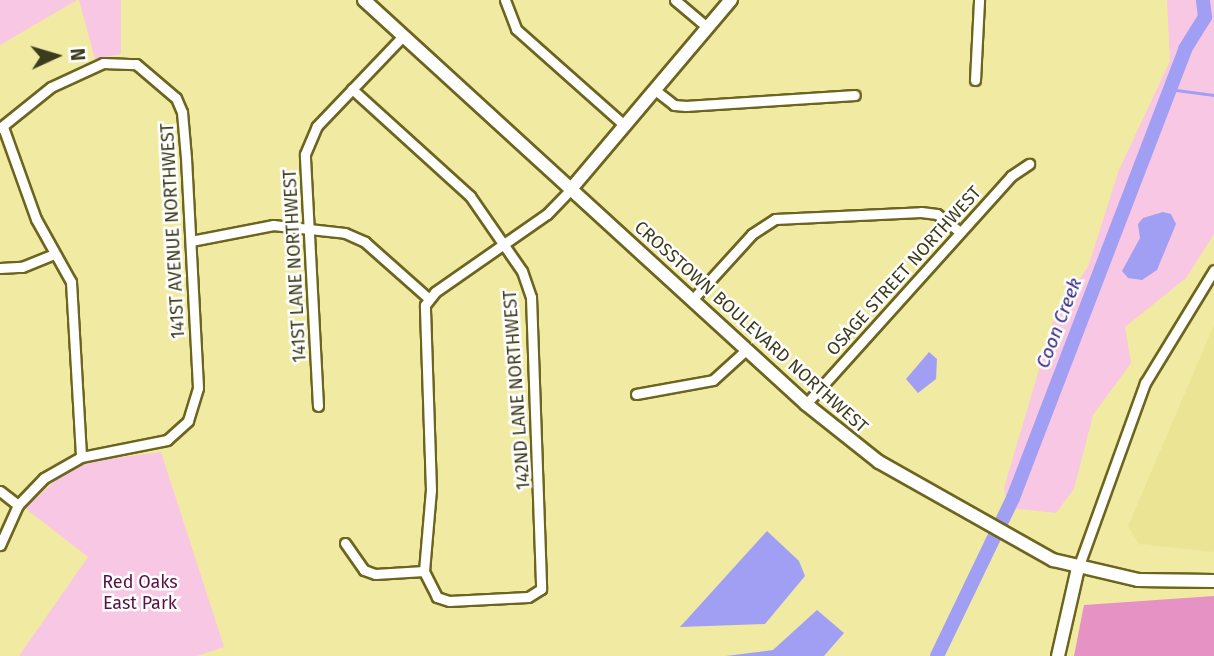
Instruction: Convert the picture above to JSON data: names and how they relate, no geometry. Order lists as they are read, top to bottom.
{
  "streets": {
    "street": [
      "141ST AVENUE NORTHWEST",
      "141ST LANE NORTHWEST",
      "OSAGE STREET NORTHWEST",
      "CROSSTOWN BOULEVARD NORTHWEST",
      "142ND LANE NORTHWEST"
    ]
  },
  "crossings": [
    ["141ST LANE NORTHWEST", "CROSSTOWN BOULEVARD NORTHWEST"],
    ["141ST LANE NORTHWEST", "142ND LANE NORTHWEST"],
    ["OSAGE STREET NORTHWEST", "CROSSTOWN BOULEVARD NORTHWEST"]
  ],
  "water": ["Coon Creek"],
  "parks": ["Red Oaks East Park"],
  "north": "right"
}
